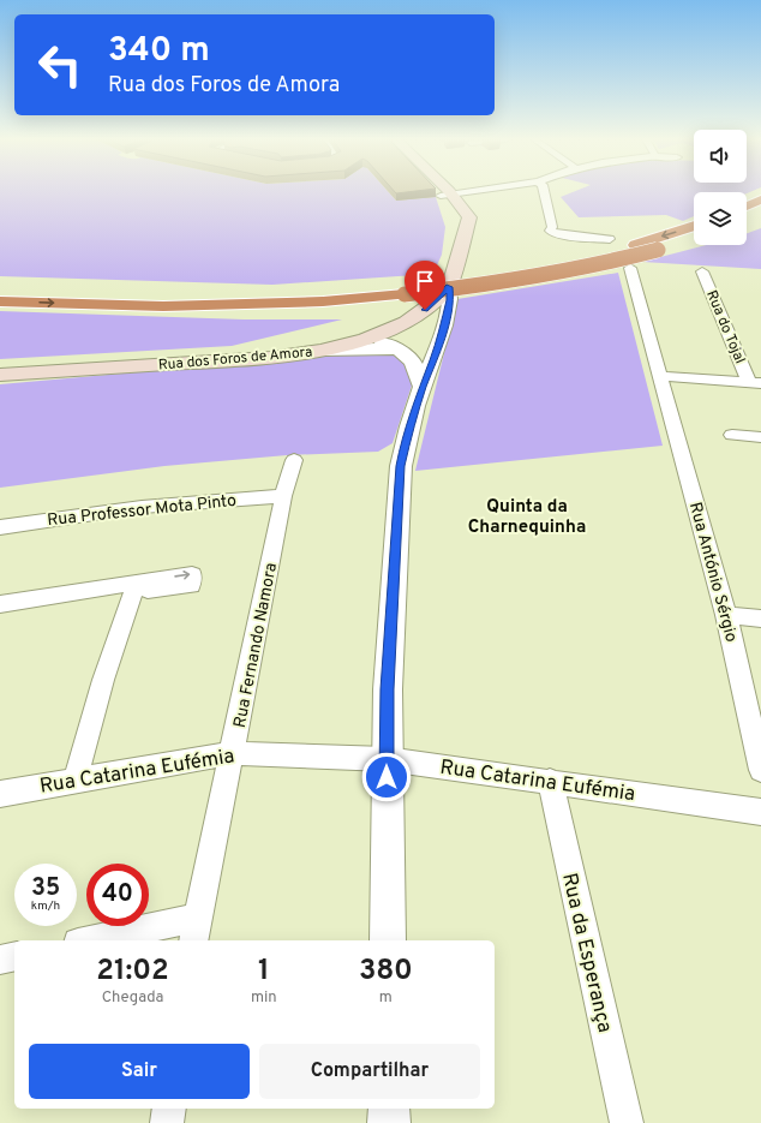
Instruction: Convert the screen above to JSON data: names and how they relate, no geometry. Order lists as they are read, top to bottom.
{
  "streets": {
    "main road": ["Rua dos Foros de Amora"],
    "street": [
      "Rua do Tojal",
      "Rua Professor Mota Pinto",
      "Rua António Sérgio",
      "Rua Fernando Namora",
      "Rua Catarina Eufémia",
      "Rua da Esperança"
    ]
  },
  "crossings": [
    ["Rua Professor Mota Pinto", "Rua Fernando Namora"],
    ["Rua Fernando Namora", "Rua Catarina Eufémia"],
    ["Rua Catarina Eufémia", "Rua da Esperança"]
  ],
  "districts": ["Quinta da Charnequinha"],
  "page": {
    "turn": ["340 m", "Rua dos Foros de Amora"],
    "speed": "35 km/h",
    "limit": "40",
    "eta": [
      "21:02",
      "Chegada",
      "1",
      "min",
      "380",
      "m"
    ],
    "buttons": ["Sair", "Compartilhar"]
  }
}
